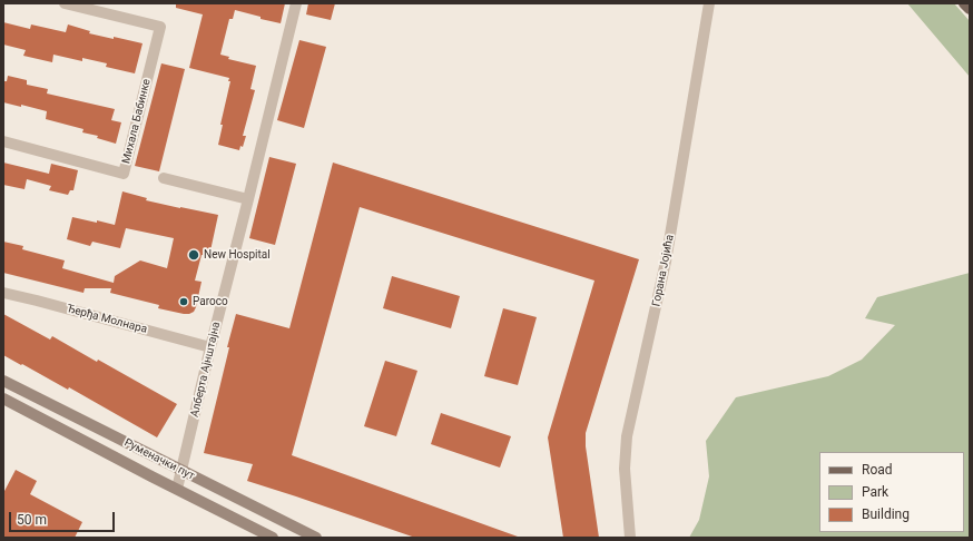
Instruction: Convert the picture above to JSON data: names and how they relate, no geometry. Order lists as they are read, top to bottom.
{
  "streets": {
    "main road": ["Руменачки пут"],
    "street": [
      "Михала Бабинке",
      "Горана Јојића",
      "Ђерђа Молнара",
      "Алберта Ајнштајна"
    ]
  },
  "crossings": [
    ["Ђерђа Молнара", "Алберта Ајнштајна"],
    ["Алберта Ајнштајна", "Руменачки пут"]
  ],
  "places": ["New Hospital", "Paroco"],
  "legend": ["Road", "Park", "Building"],
  "scale_bar": "50 m"
}
